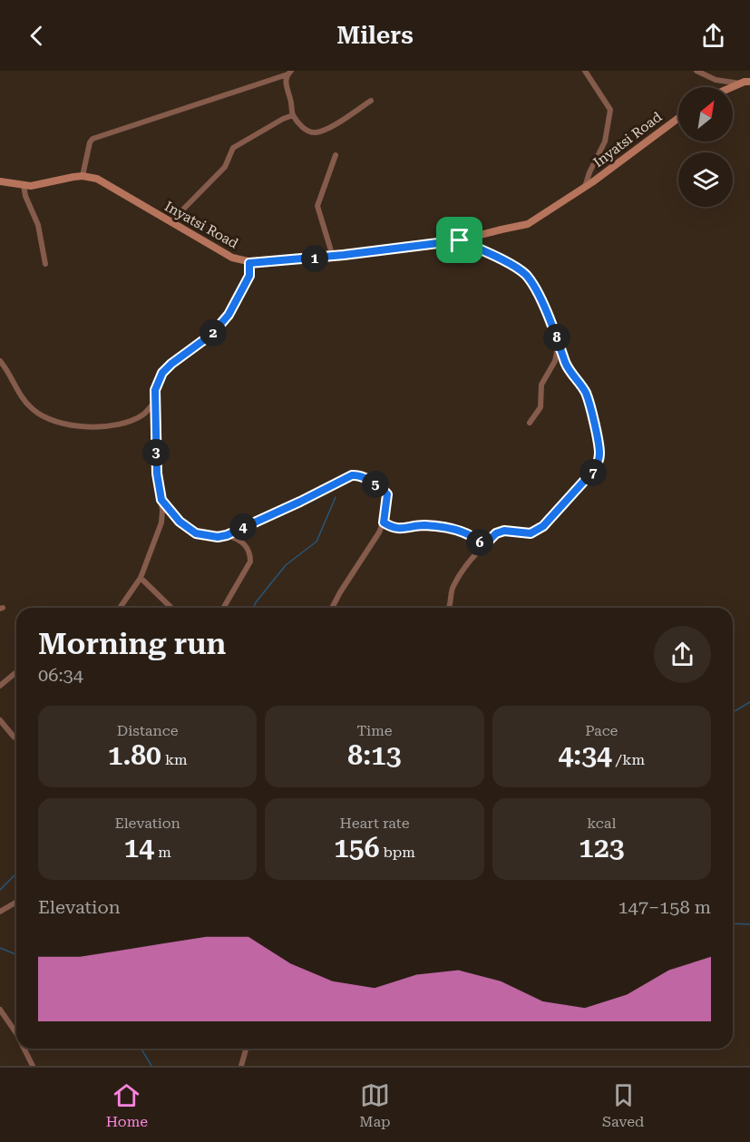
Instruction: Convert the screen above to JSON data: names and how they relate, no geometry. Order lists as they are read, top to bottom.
{
  "streets": {
    "street": ["Inyatsi Road"]
  },
  "north": "top right",
  "page": {
    "header": "Milers",
    "pins": [
      "1",
      "2",
      "8",
      "3",
      "7",
      "5",
      "4",
      "6"
    ],
    "heading": ["Morning run", "06:34"],
    "stats": [
      ["Distance", "1.80 km"],
      ["Time", "8:13"],
      ["Pace", "4:34 /km"],
      ["Elevation", "14 m"],
      ["Heart rate", "156 bpm"],
      ["kcal", "123"]
    ],
    "chart": ["Elevation", "147–158 m"],
    "tabs": ["Home", "Map", "Saved"]
  }
}
